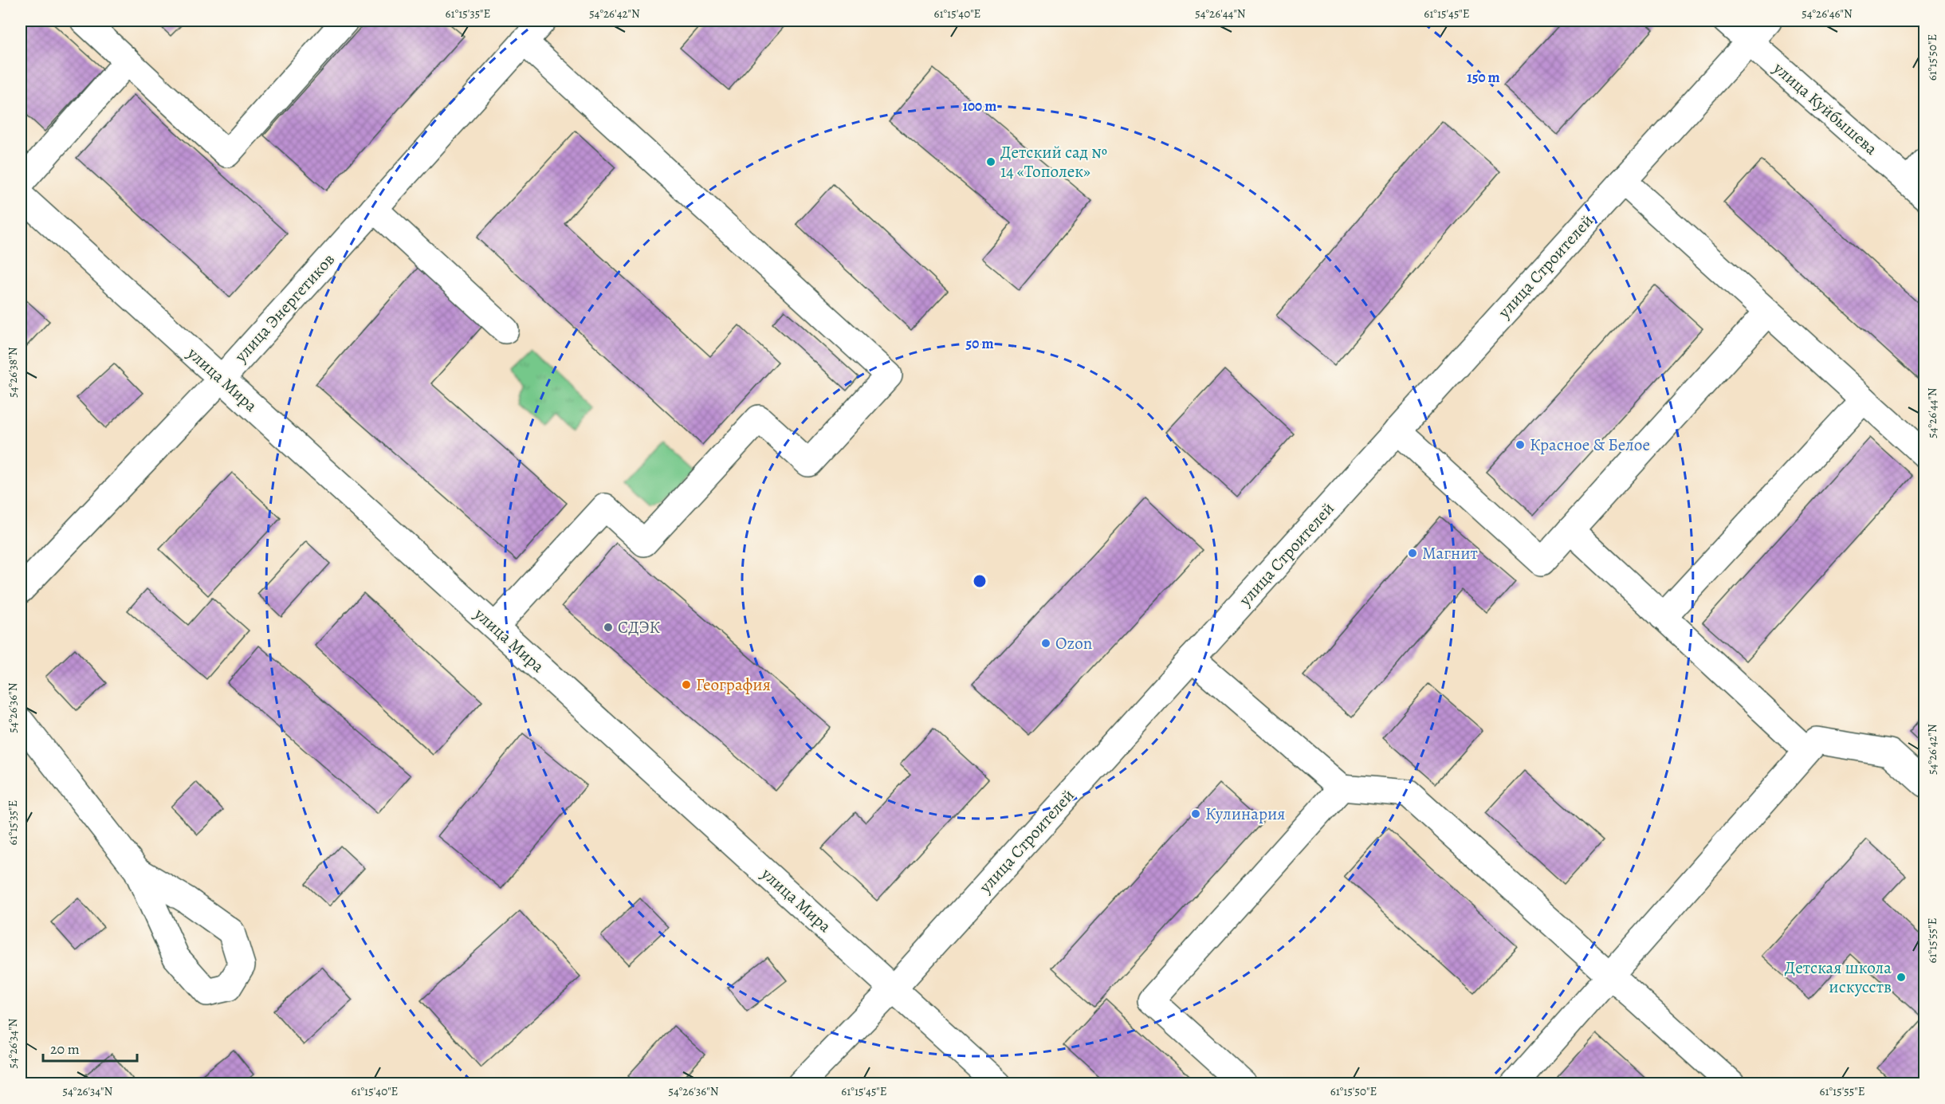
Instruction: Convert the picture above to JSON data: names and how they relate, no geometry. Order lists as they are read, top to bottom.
{
  "streets": {
    "street": [
      "улица Куйбышева",
      "улица Строителей",
      "улица Энергетиков",
      "улица Мира"
    ]
  },
  "crossings": [
    ["улица Куйбышева", "улица Строителей"],
    ["улица Строителей", "улица Мира"],
    ["улица Энергетиков", "улица Мира"]
  ],
  "places": [
    "Детский сад № 14 «Тополек»",
    "Красное & Белое",
    "Магнит",
    "СДЭК",
    "Ozon",
    "География",
    "Кулинария",
    "Детская школа искусств"
  ],
  "scale_bar": "20 m",
  "coordinates": [
    "61°15'35\"E",
    "54°26'42\"N",
    "61°15'40\"E",
    "54°26'44\"N",
    "61°15'45\"E",
    "54°26'46\"N",
    "61°15'50\"E",
    "54°26'38\"N",
    "54°26'36\"N",
    "61°15'55\"E",
    "54°26'34\"N"
  ],
  "rings": ["150 m", "100 m", "50 m"]
}
